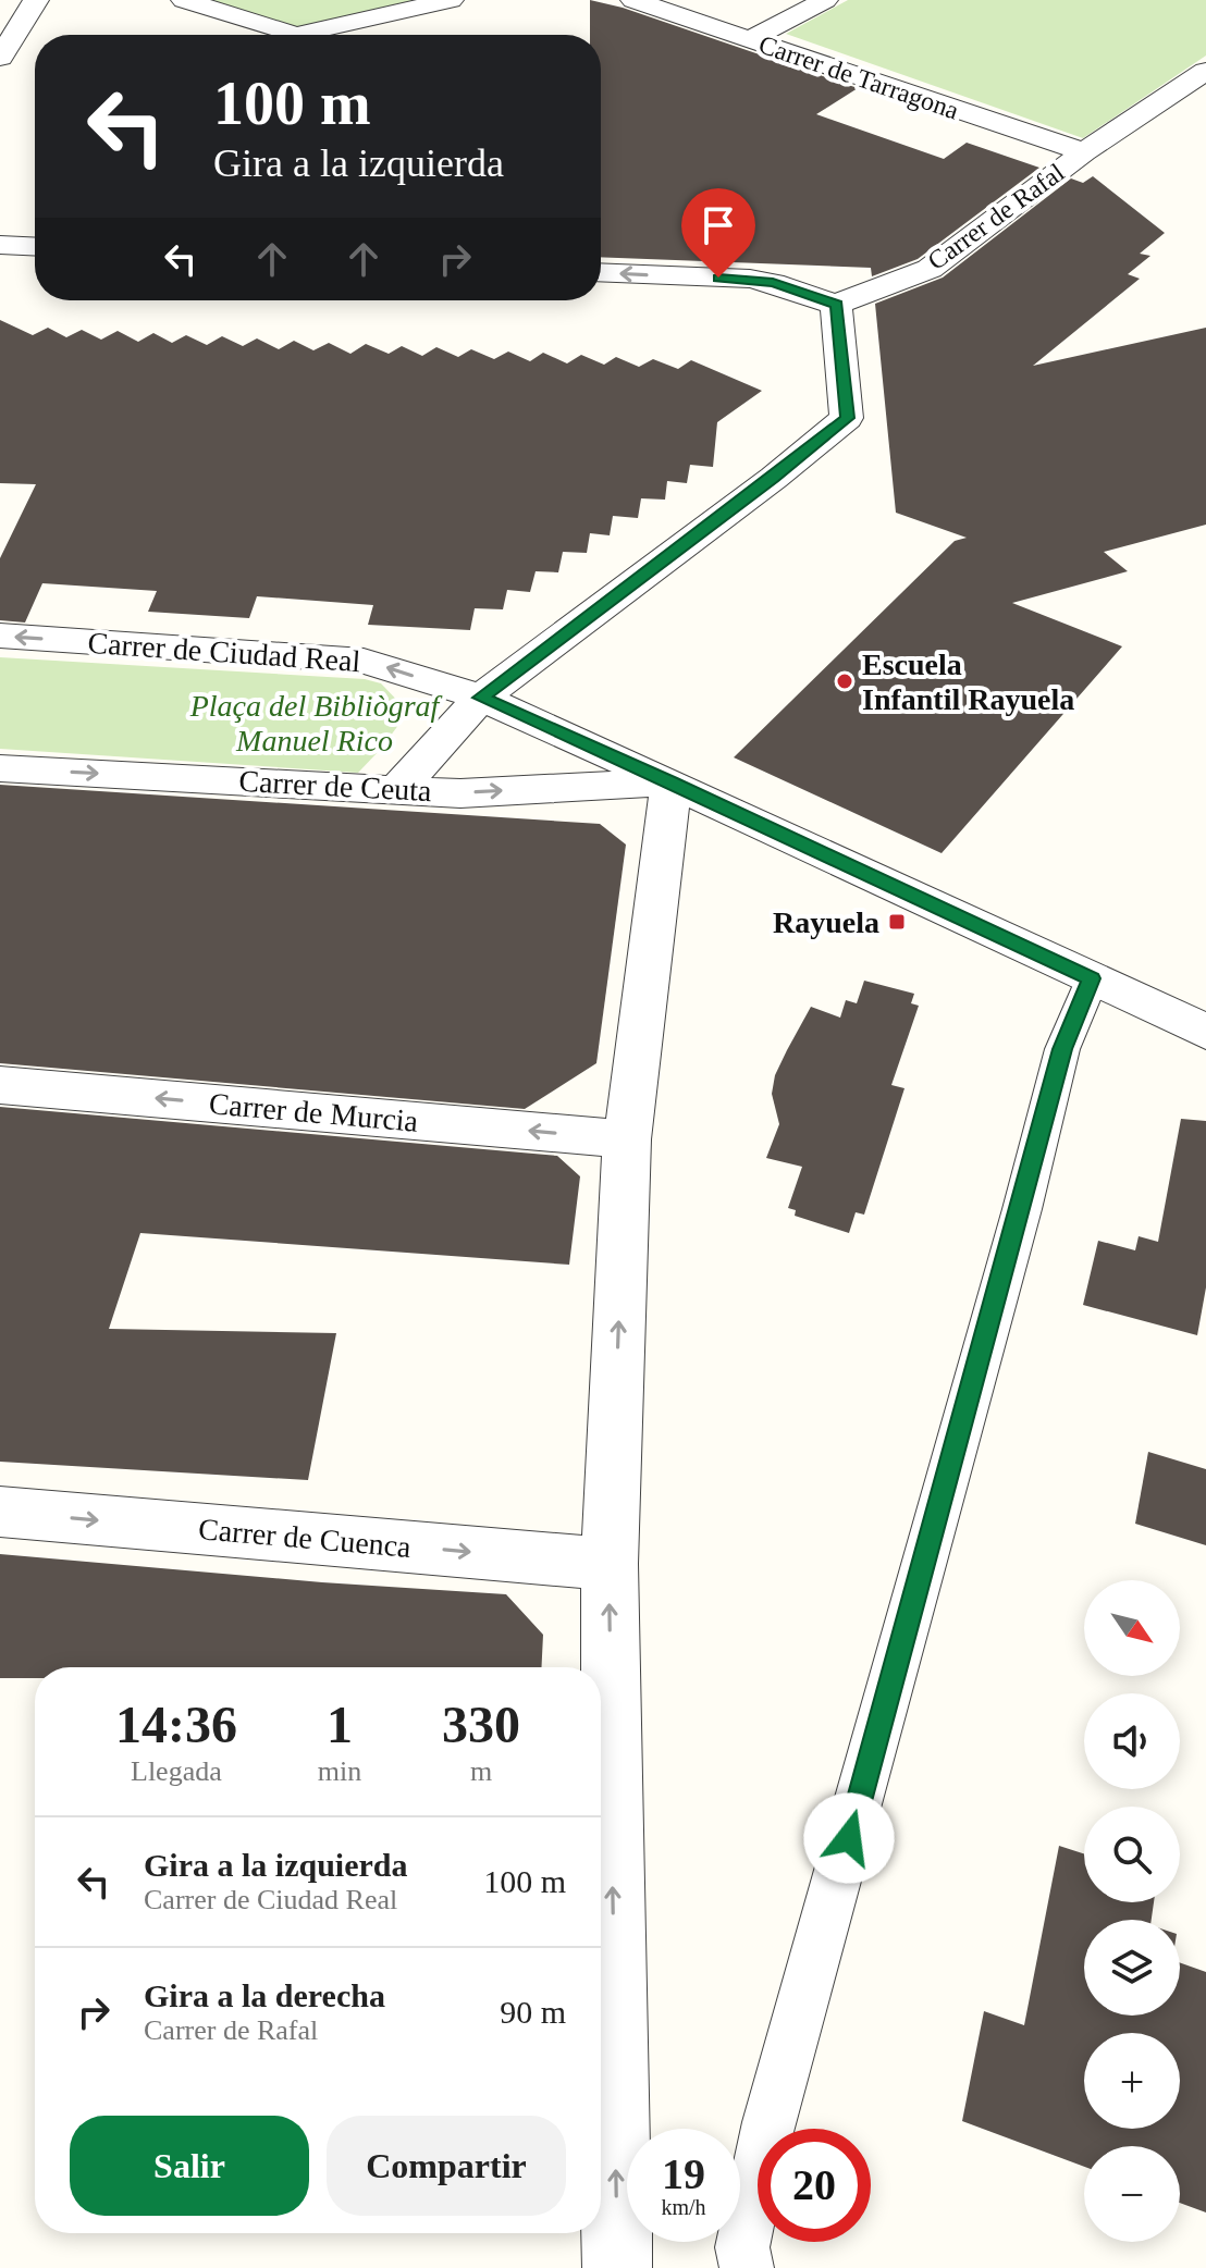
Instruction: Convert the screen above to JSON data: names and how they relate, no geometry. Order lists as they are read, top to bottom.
{
  "streets": {
    "street": [
      "Carrer de Tarragona",
      "Carrer de Rafal",
      "Carrer de Ciudad Real",
      "Carrer de Ceuta",
      "Carrer de Murcia",
      "Carrer de Cuenca"
    ]
  },
  "crossings": [
    ["Carrer de Tarragona", "Carrer de Rafal"],
    ["Carrer de Ciudad Real", "Carrer de Ceuta"]
  ],
  "one_way": [
    "Carrer de Ciudad Real",
    "Carrer de Ceuta",
    "Carrer de Murcia",
    "Carrer de Cuenca"
  ],
  "parks": ["Plaça del Bibliògraf Manuel Rico"],
  "places": {
    "other": ["Escuela Infantil Rayuela"],
    "transit": ["Rayuela"]
  },
  "north": "bottom right",
  "page": {
    "turn": ["100 m", "Gira a la izquierda"],
    "map_buttons": ["+", "−"],
    "eta": [
      "14:36",
      "Llegada",
      "1",
      "min",
      "330",
      "m"
    ],
    "list": [
      {
        "name": "Gira a la izquierda",
        "note": "Carrer de Ciudad Real",
        "value": "100 m"
      },
      {
        "name": "Gira a la derecha",
        "note": "Carrer de Rafal",
        "value": "90 m"
      }
    ],
    "buttons": ["Salir", "Compartir"],
    "speed": "19 km/h",
    "limit": "20"
  }
}
